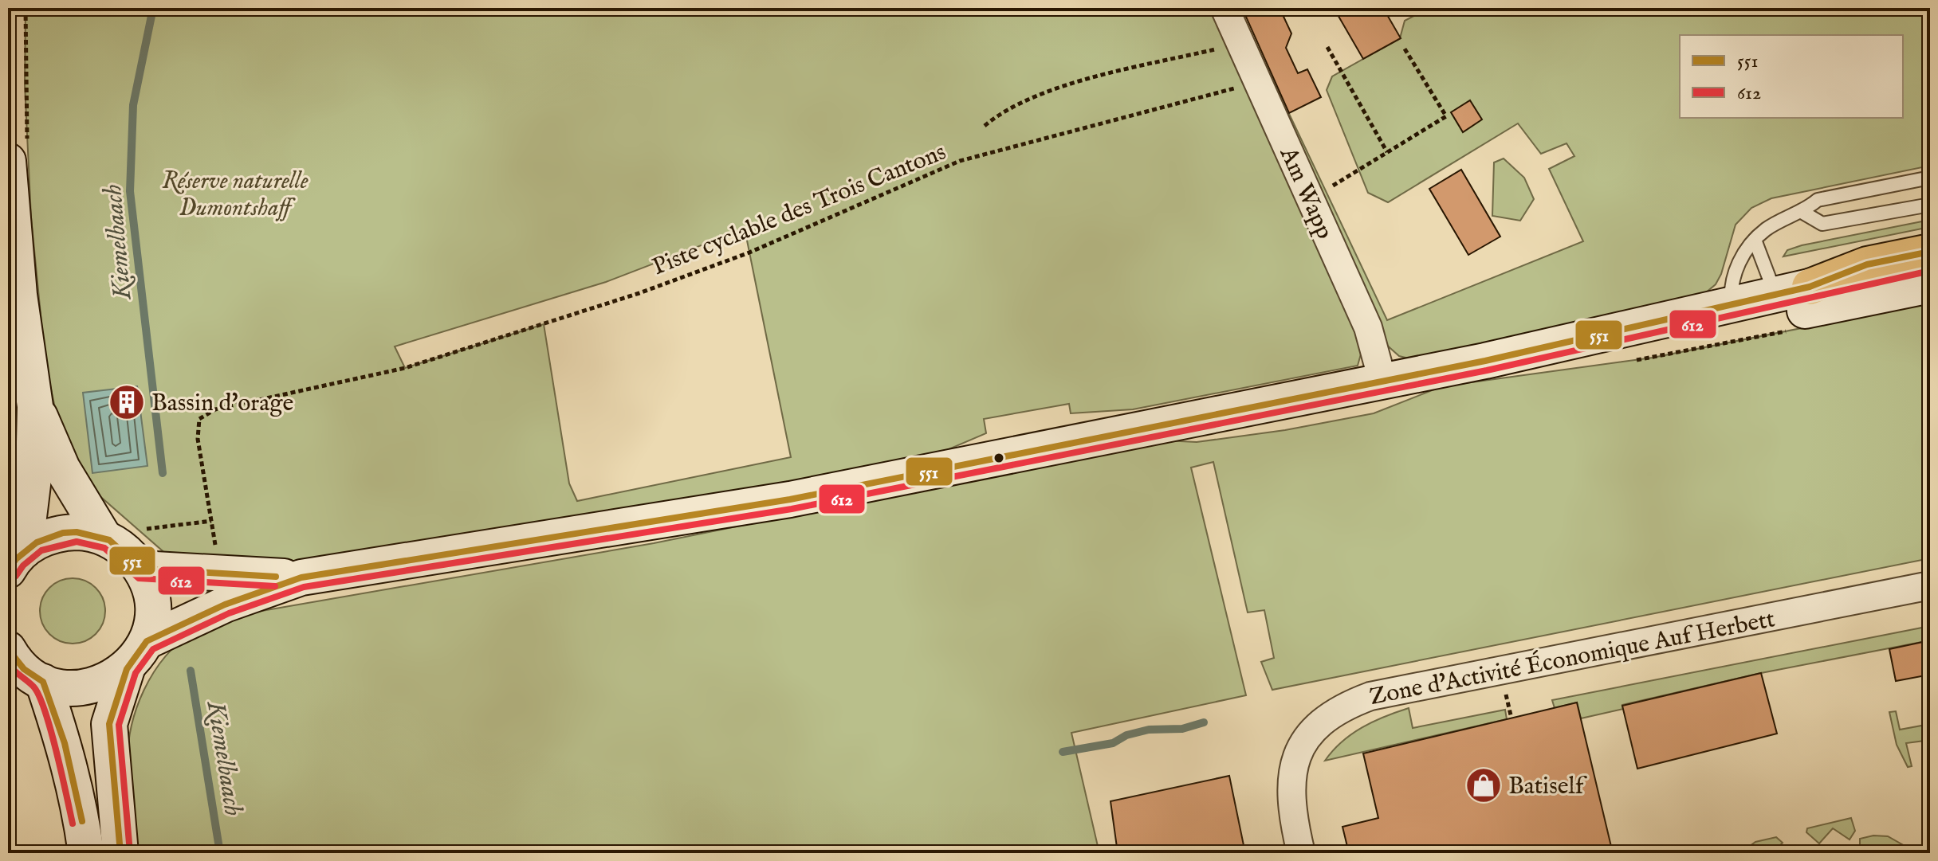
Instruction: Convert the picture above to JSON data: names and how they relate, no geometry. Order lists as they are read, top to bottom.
{
  "streets": {
    "street": ["Am Wapp", "Zone d'Activité Économique Auf Herbett"],
    "path": ["Piste cyclable des Trois Cantons"]
  },
  "crossings": [
    ["Am Wapp", "Piste cyclable des Trois Cantons"]
  ],
  "water": ["Kiemelbaach"],
  "parks": ["Réserve naturelle Dumontshaff"],
  "places": {
    "building": ["Bassin d'orage"],
    "shop": ["Batiself"]
  },
  "lines": ["transit line 551", "transit line 612"],
  "legend": ["551", "612"]
}
